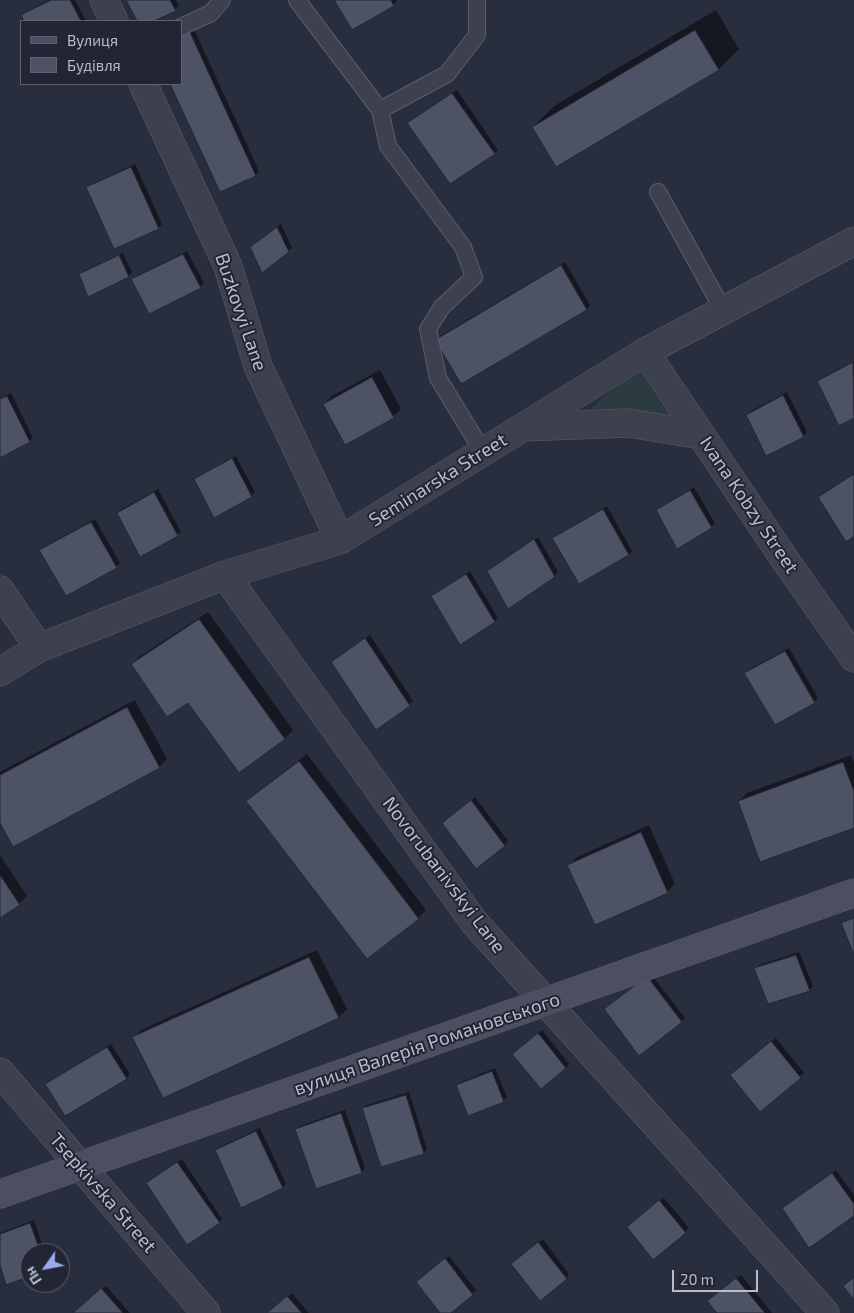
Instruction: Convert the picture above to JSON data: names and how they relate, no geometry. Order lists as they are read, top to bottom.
{
  "streets": {
    "street": [
      "Buzkovyi Lane",
      "Seminarska Street",
      "Ivana Kobzy Street",
      "Novorubanivskyi Lane",
      "вулиця Валерія Романовського",
      "Tsepkivska Street"
    ]
  },
  "crossings": [
    ["Buzkovyi Lane", "Seminarska Street"],
    ["Seminarska Street", "Ivana Kobzy Street"],
    ["Seminarska Street", "Novorubanivskyi Lane"],
    ["Novorubanivskyi Lane", "вулиця Валерія Романовського"],
    ["вулиця Валерія Романовського", "Tsepkivska Street"]
  ],
  "legend": ["Вулиця", "Будівля"],
  "scale_bar": "20 m",
  "north": "bottom left"
}
